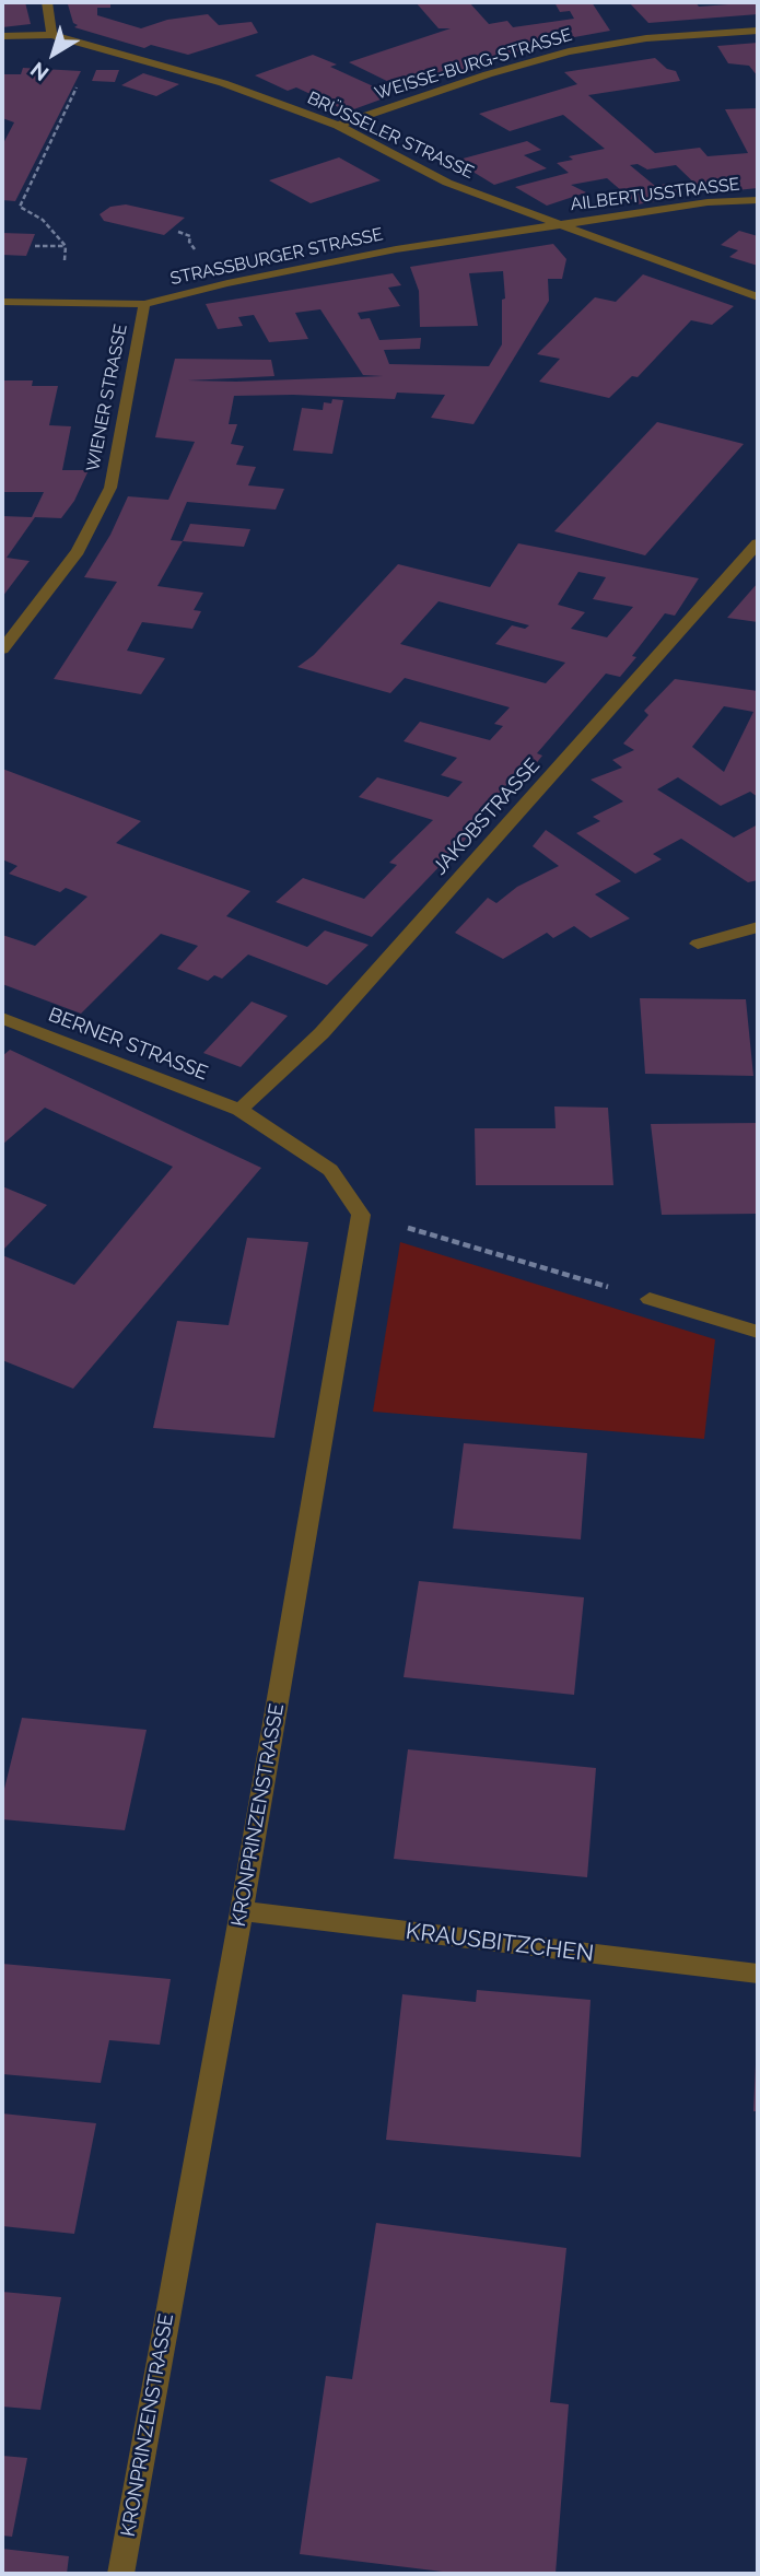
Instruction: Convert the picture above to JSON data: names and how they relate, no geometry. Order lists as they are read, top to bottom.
{
  "streets": {
    "street": [
      "WEISSE-BURG-STRASSE",
      "BRÜSSELER STRASSE",
      "AILBERTUSSTRASSE",
      "STRASSBURGER STRASSE",
      "WIENER STRASSE",
      "JAKOBSTRASSE",
      "BERNER STRASSE",
      "KRONPRINZENSTRASSE",
      "KRAUSBITZCHEN"
    ]
  },
  "crossings": [
    ["WEISSE-BURG-STRASSE", "BRÜSSELER STRASSE"],
    ["BRÜSSELER STRASSE", "AILBERTUSSTRASSE"],
    ["BRÜSSELER STRASSE", "STRASSBURGER STRASSE"],
    ["AILBERTUSSTRASSE", "STRASSBURGER STRASSE"],
    ["STRASSBURGER STRASSE", "WIENER STRASSE"],
    ["JAKOBSTRASSE", "BERNER STRASSE"],
    ["KRONPRINZENSTRASSE", "KRAUSBITZCHEN"]
  ],
  "north": "bottom left"
}
